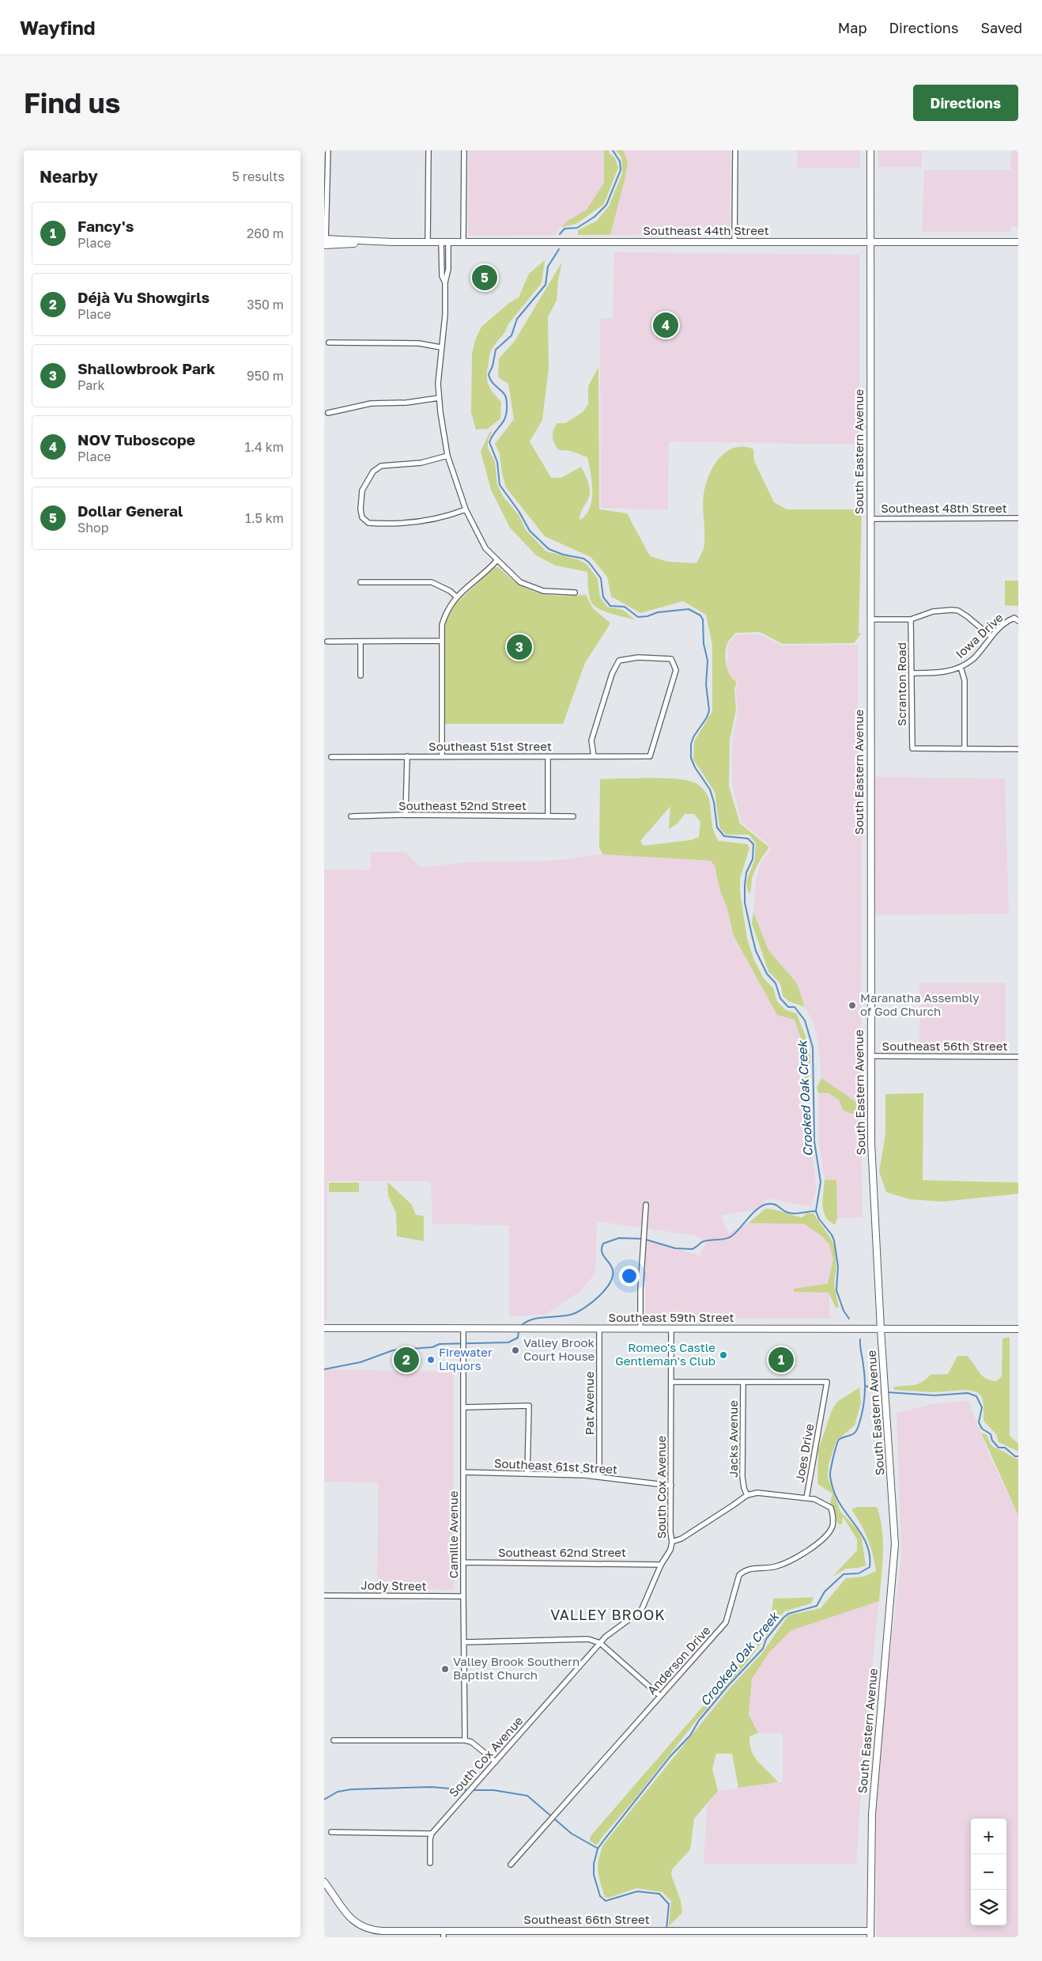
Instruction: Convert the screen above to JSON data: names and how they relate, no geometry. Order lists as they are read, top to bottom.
{
  "streets": {
    "main road": [
      "Southeast 44th Street",
      "South Eastern Avenue",
      "Southeast 59th Street",
      "Southeast 66th Street"
    ],
    "street": [
      "Southeast 48th Street",
      "Iowa Drive",
      "Scranton Road",
      "Southeast 51st Street",
      "Southeast 52nd Street",
      "Southeast 56th Street",
      "Pat Avenue",
      "Jacks Avenue",
      "Joes Drive",
      "Southeast 61st Street",
      "South Cox Avenue",
      "Camille Avenue",
      "Southeast 62nd Street",
      "Jody Street",
      "Anderson Drive"
    ]
  },
  "crossings": [
    ["Southeast 44th Street", "South Eastern Avenue"],
    ["South Eastern Avenue", "Southeast 48th Street"],
    ["South Eastern Avenue", "Southeast 56th Street"],
    ["South Eastern Avenue", "Southeast 59th Street"],
    ["South Eastern Avenue", "Southeast 66th Street"],
    ["Iowa Drive", "Scranton Road"],
    ["Southeast 59th Street", "Pat Avenue"],
    ["Southeast 59th Street", "South Cox Avenue"],
    ["Southeast 59th Street", "Camille Avenue"],
    ["Pat Avenue", "Southeast 61st Street"],
    ["Jacks Avenue", "Joes Drive"],
    ["Joes Drive", "South Cox Avenue"],
    ["Joes Drive", "Anderson Drive"],
    ["Southeast 61st Street", "South Cox Avenue"],
    ["Southeast 61st Street", "Camille Avenue"],
    ["South Cox Avenue", "Southeast 62nd Street"],
    ["Camille Avenue", "Southeast 62nd Street"],
    ["Camille Avenue", "Jody Street"]
  ],
  "districts": ["VALLEY BROOK"],
  "water": ["Crooked Oak Creek"],
  "places": [
    "Maranatha Assembly of God Church",
    "Valley Brook Court House",
    "Romeo's Castle Gentleman's Club",
    "Firewater Liquors",
    "Valley Brook Southern Baptist Church"
  ],
  "page": {
    "header": "Wayfind",
    "nav": ["Map", "Directions", "Saved"],
    "buttons": "Directions",
    "title": "Find us",
    "heading": ["Nearby", "5 results"],
    "list": [
      {
        "mark": "1",
        "name": "Fancy's",
        "note": "Place",
        "value": "260 m"
      },
      {
        "mark": "2",
        "name": "Déjà Vu Showgirls",
        "note": "Place",
        "value": "350 m"
      },
      {
        "mark": "3",
        "name": "Shallowbrook Park",
        "note": "Park",
        "value": "950 m"
      },
      {
        "mark": "4",
        "name": "NOV Tuboscope",
        "note": "Place",
        "value": "1.4 km"
      },
      {
        "mark": "5",
        "name": "Dollar General",
        "note": "Shop",
        "value": "1.5 km"
      }
    ],
    "pins": [
      "5",
      "4",
      "3",
      "1",
      "2"
    ],
    "map_buttons": ["+", "−"]
  }
}
